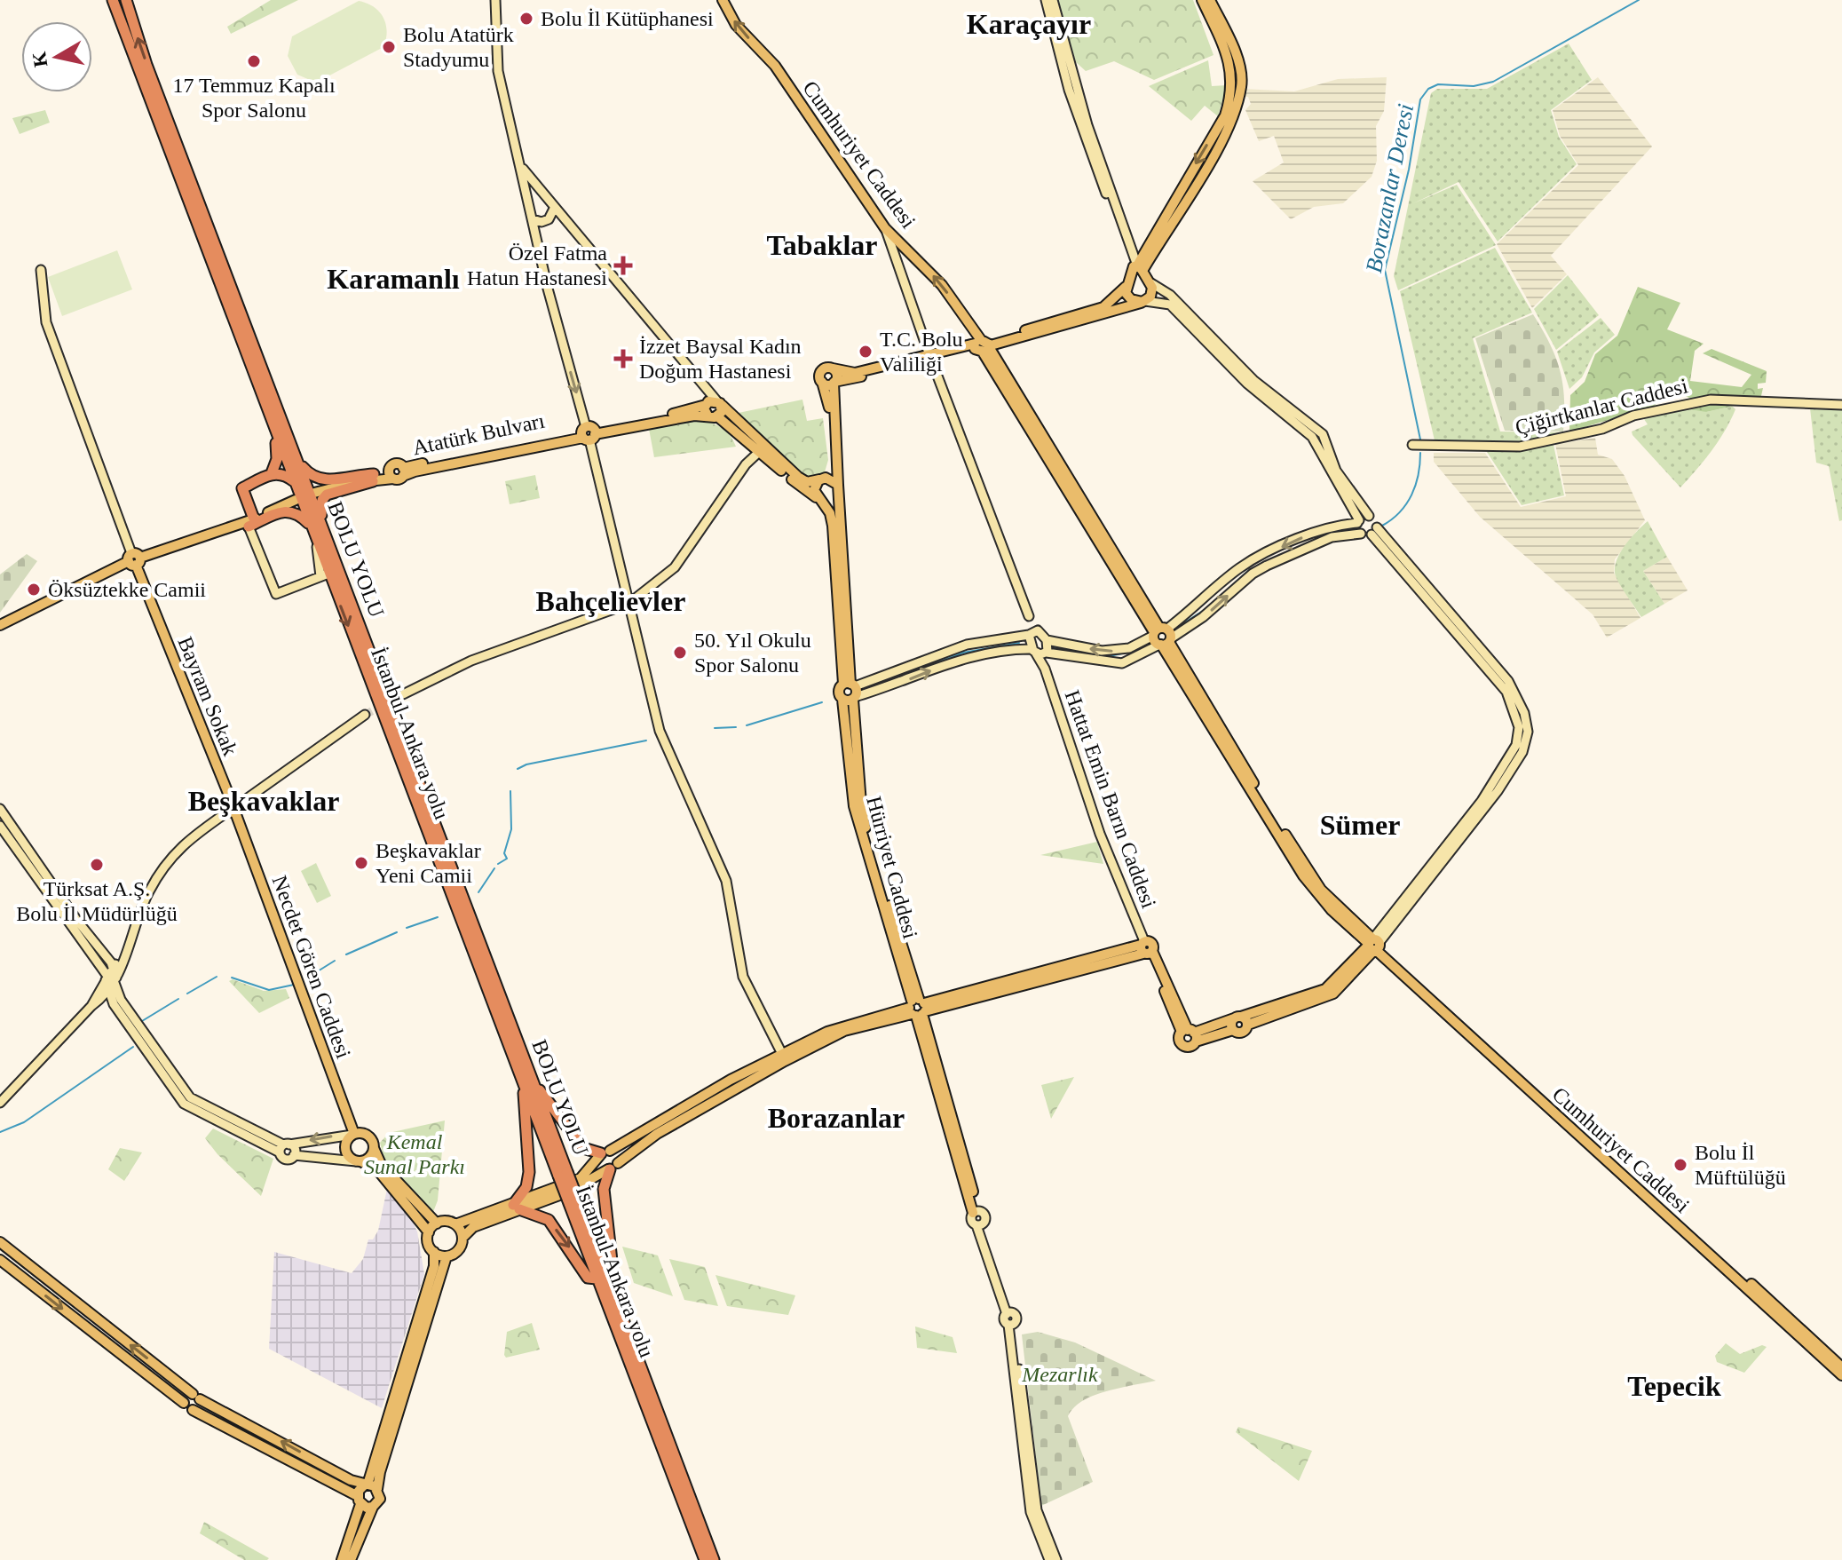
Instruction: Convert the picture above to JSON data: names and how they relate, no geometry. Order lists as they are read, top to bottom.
{
  "streets": {
    "highway": ["BOLU YOLU", "İstanbul-Ankara yolu"],
    "main road": [
      "Cumhuriyet Caddesi",
      "Çiğirtkanlar Caddesi",
      "Atatürk Bulvarı",
      "Bayram Sokak",
      "Hattat Emin Barın Caddesi",
      "Hürriyet Caddesi",
      "Necdet Gören Caddesi"
    ]
  },
  "crossings": [
    ["BOLU YOLU", "İstanbul-Ankara yolu"],
    ["Bayram Sokak", "Necdet Gören Caddesi"]
  ],
  "one_way": ["BOLU YOLU"],
  "districts": [
    "Karaçayır",
    "Tabaklar",
    "Karamanlı",
    "Bahçelievler",
    "Beşkavaklar",
    "Sümer",
    "Borazanlar",
    "Tepecik"
  ],
  "water": ["Borazanlar Deresi"],
  "parks": ["Kemal Sunal Parkı", "Mezarlık"],
  "places": {
    "other": [
      "Bolu İl Kütüphanesi",
      "Bolu Atatürk Stadyumu",
      "17 Temmuz Kapalı Spor Salonu",
      "T.C. Bolu Valiliği",
      "Öksüztekke Camii",
      "50. Yıl Okulu Spor Salonu",
      "Beşkavaklar Yeni Camii",
      "Türksat A.Ş. Bolu İl Müdürlüğü",
      "Bolu İl Müftülüğü"
    ],
    "health": ["Özel Fatma Hatun Hastanesi", "İzzet Baysal Kadın Doğum Hastanesi"]
  },
  "north": "left"
}
